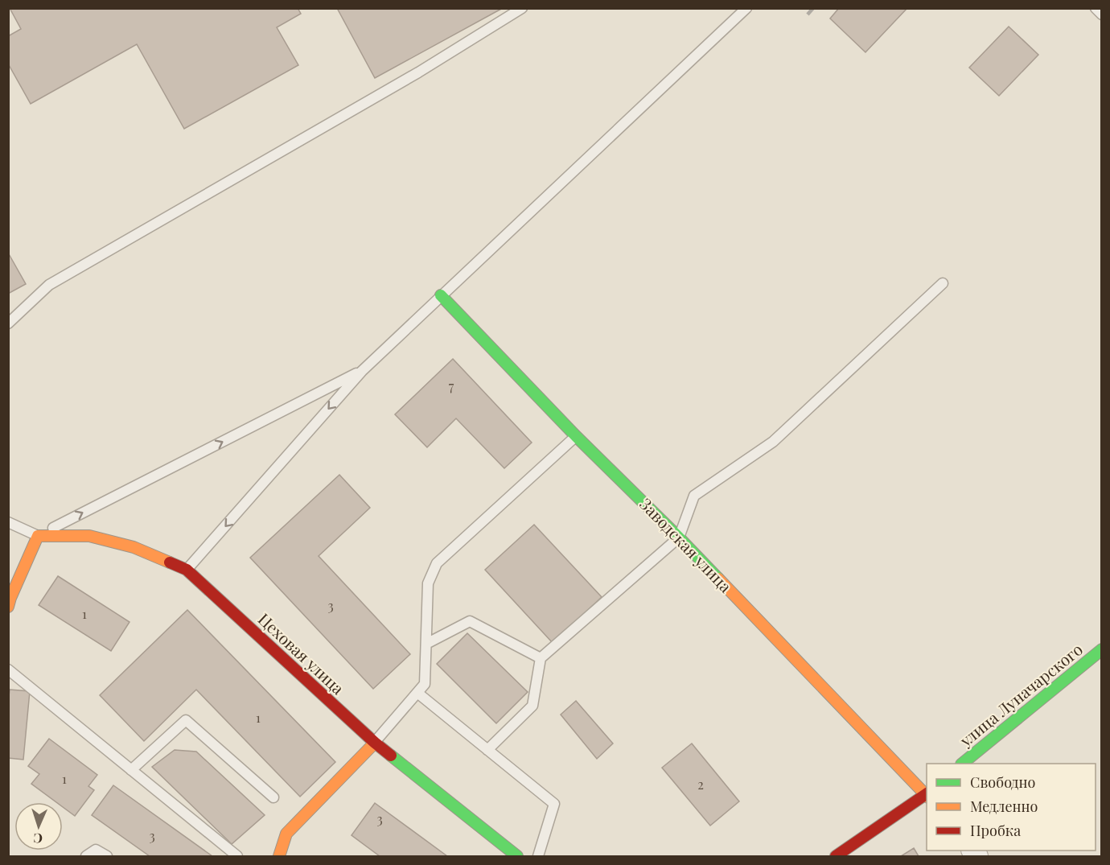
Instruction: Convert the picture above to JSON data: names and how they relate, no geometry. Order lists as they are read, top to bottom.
{
  "streets": {
    "street": ["Заводская улица", "Цеховая улица", "улица Луначарского"]
  },
  "house_numbers": [
    "7",
    "3",
    "1",
    "1",
    "1",
    "2",
    "3",
    "3"
  ],
  "legend": ["Свободно", "Медленно", "Пробка"],
  "north": "bottom"
}
